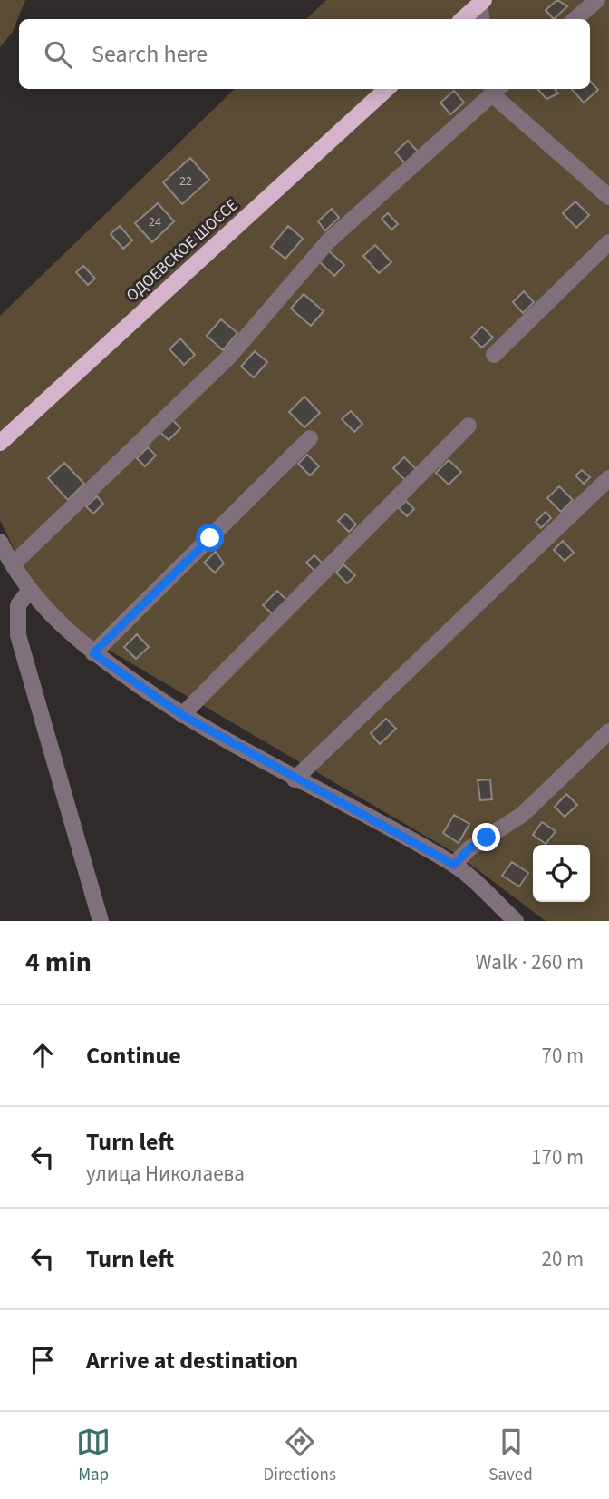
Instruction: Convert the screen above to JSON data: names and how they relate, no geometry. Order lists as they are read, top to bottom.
{
  "streets": {
    "main road": ["ОДОЕВСКОЕ ШОССЕ"]
  },
  "house_numbers": ["22", "24"],
  "page": {
    "search": "Search here",
    "heading": ["4 min", "Walk · 260 m"],
    "list": [
      ["Continue", "70 m"],
      ["Turn left", "улица Николаева", "170 m"],
      ["Turn left", "20 m"],
      "Arrive at destination"
    ],
    "nav": ["Map", "Directions", "Saved"]
  }
}
